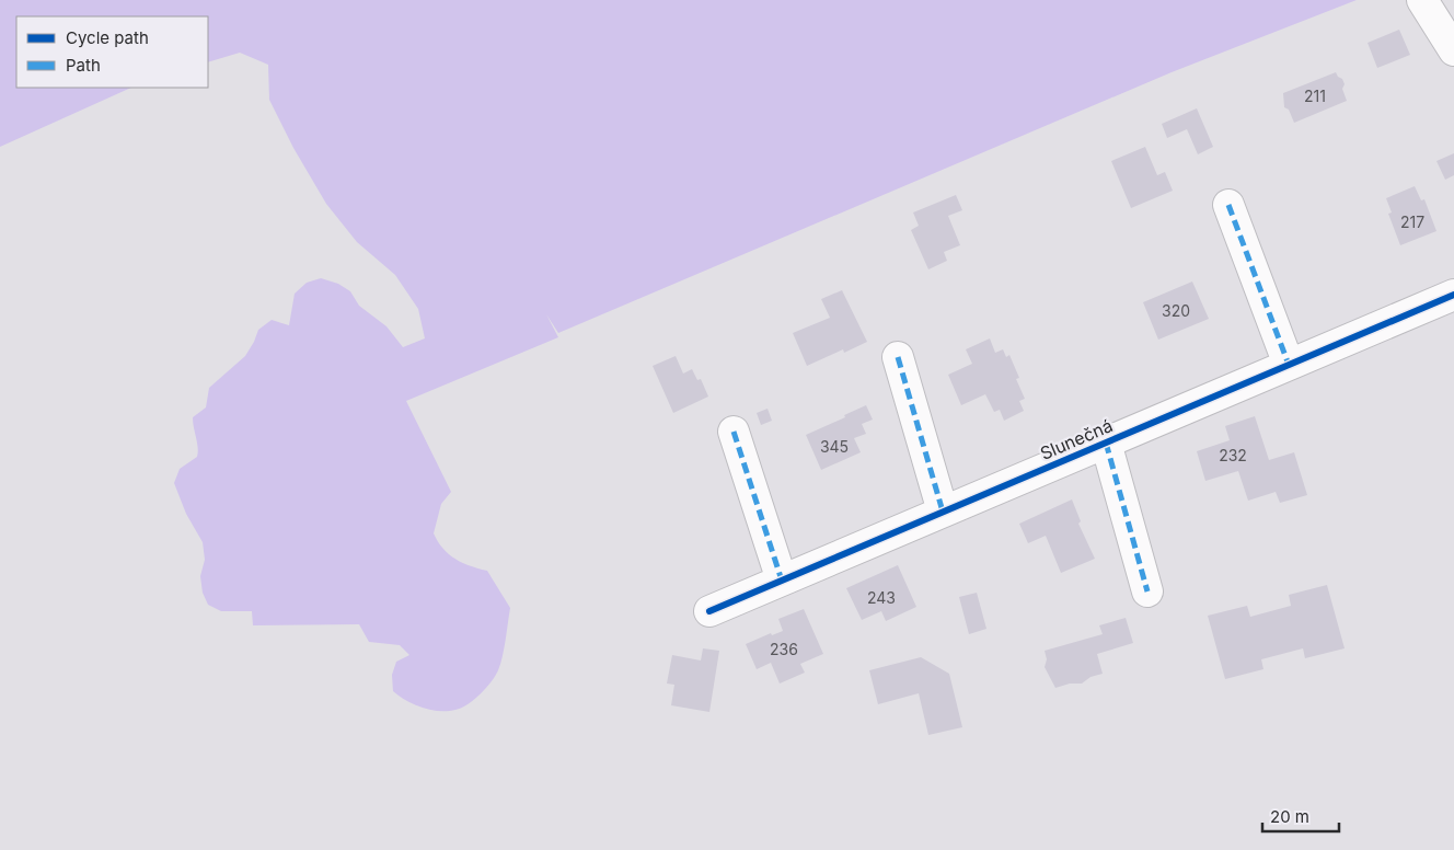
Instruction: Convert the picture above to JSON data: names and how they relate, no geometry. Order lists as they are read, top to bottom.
{
  "streets": {
    "street": ["Slunečná"]
  },
  "house_numbers": [
    "211",
    "217",
    "320",
    "345",
    "232",
    "243",
    "236"
  ],
  "legend": ["Cycle path", "Path"],
  "scale_bar": "20 m"
}
